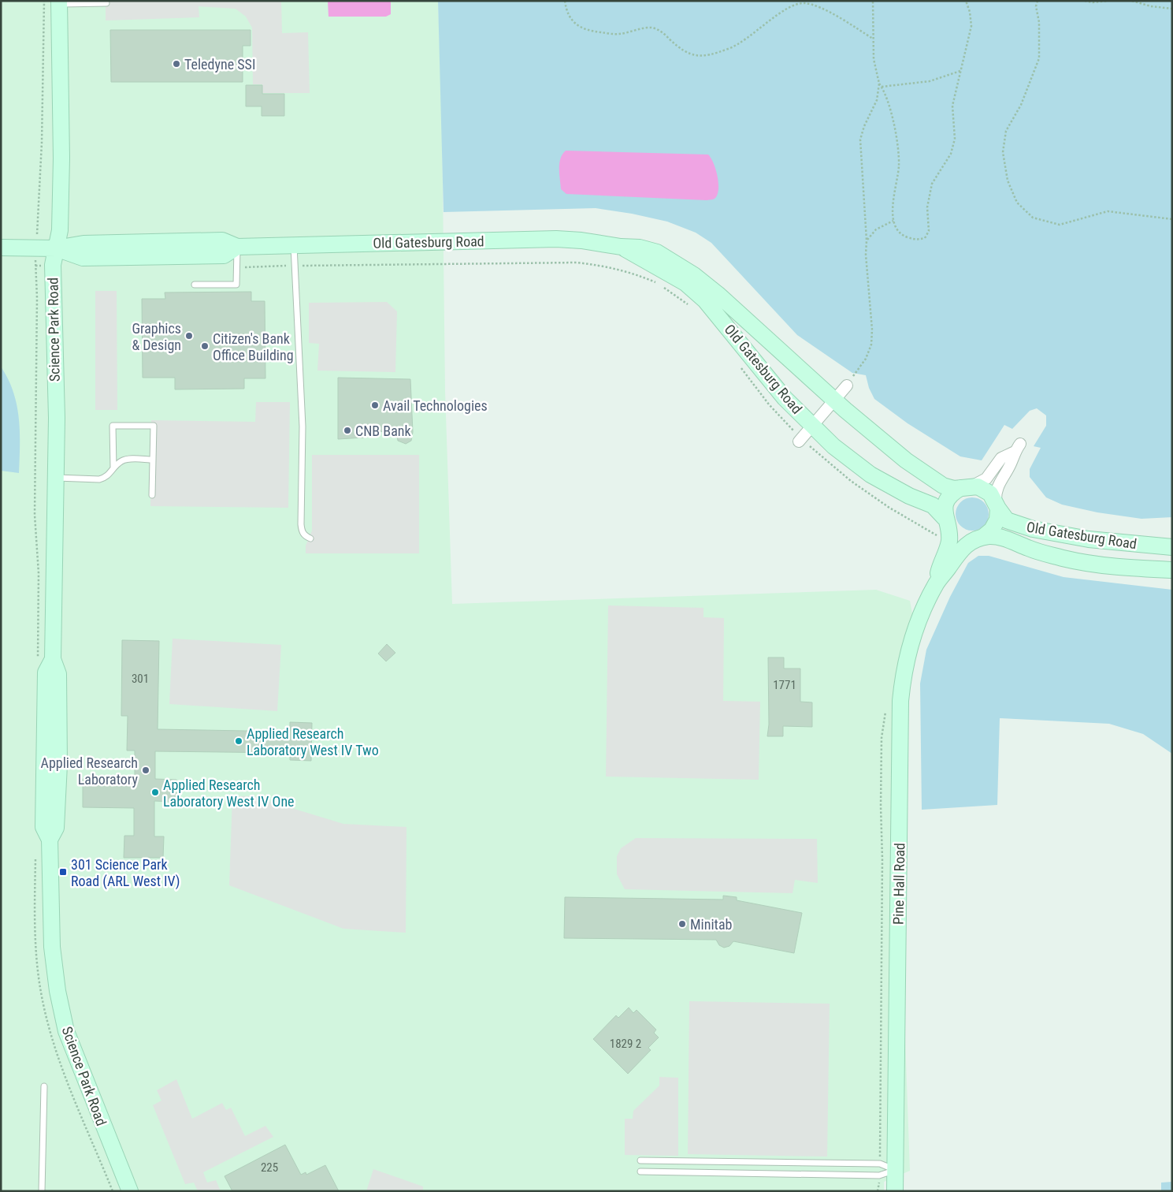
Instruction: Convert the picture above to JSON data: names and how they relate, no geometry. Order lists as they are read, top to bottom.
{
  "streets": {
    "street": ["Old Gatesburg Road", "Science Park Road", "Pine Hall Road"]
  },
  "crossings": [
    ["Old Gatesburg Road", "Science Park Road"],
    ["Old Gatesburg Road", "Pine Hall Road"]
  ],
  "places": {
    "other": [
      "Teledyne SSI",
      "Graphics & Design",
      "Citizen's Bank Office Building",
      "Avail Technologies",
      "CNB Bank",
      "Applied Research Laboratory West IV Two",
      "Applied Research Laboratory",
      "Applied Research Laboratory West IV One",
      "Minitab"
    ],
    "transit": ["301 Science Park Road (ARL West IV)"]
  },
  "house_numbers": [
    "301",
    "1771",
    "1829 2",
    "225"
  ]
}
